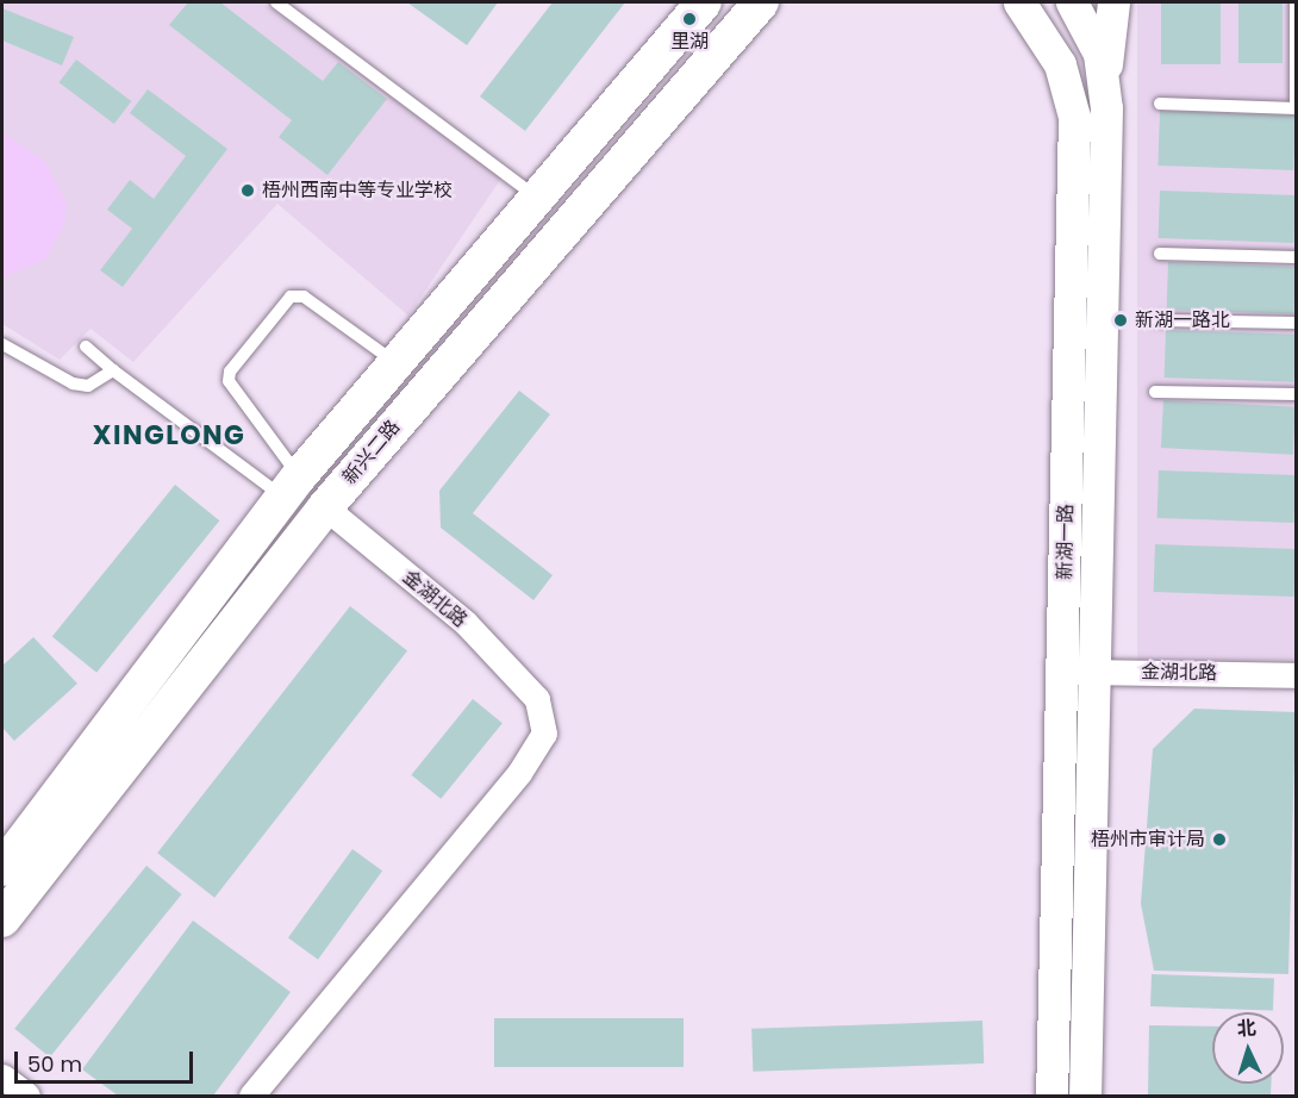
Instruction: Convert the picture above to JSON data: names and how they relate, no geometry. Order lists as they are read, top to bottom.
{
  "streets": {
    "main road": ["新兴二路"],
    "street": ["新湖一路", "金湖北路"]
  },
  "crossings": [
    ["新兴二路", "金湖北路"],
    ["新湖一路", "金湖北路"]
  ],
  "districts": ["XINGLONG"],
  "places": [
    "里湖",
    "梧州西南中等专业学校",
    "新湖一路北",
    "梧州市审计局"
  ],
  "scale_bar": "50 m",
  "north": "top"
}
